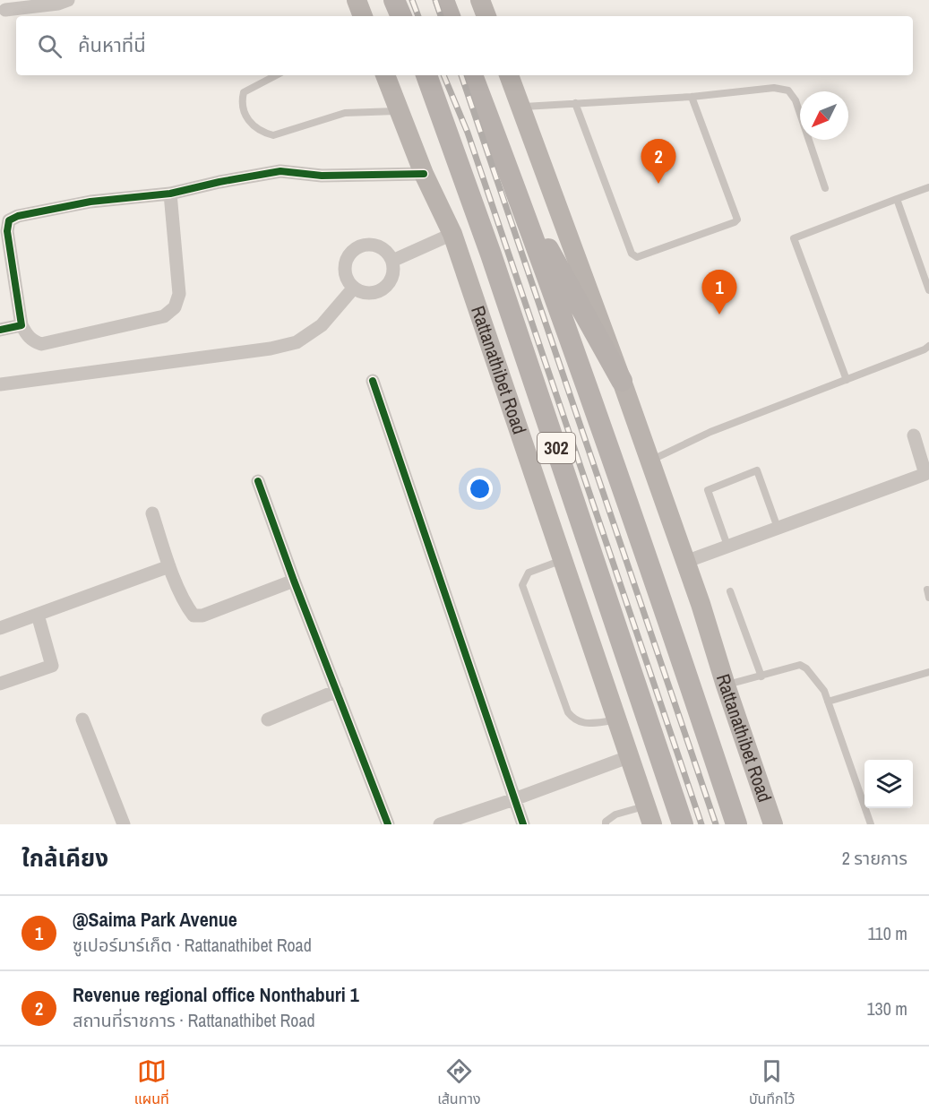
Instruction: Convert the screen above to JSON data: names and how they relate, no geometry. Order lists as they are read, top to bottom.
{
  "streets": {
    "main road": ["Rattanathibet Road", "302"]
  },
  "north": "bottom left",
  "page": {
    "search": "ค้นหาที่นี่",
    "pins": ["2", "1"],
    "heading": ["ใกล้เคียง", "2 รายการ"],
    "list": [
      {
        "mark": "1",
        "name": "@Saima Park Avenue",
        "note": "ซูเปอร์มาร์เก็ต · Rattanathibet Road",
        "value": "110 m"
      },
      {
        "mark": "2",
        "name": "Revenue regional office Nonthaburi 1",
        "note": "สถานที่ราชการ · Rattanathibet Road",
        "value": "130 m"
      }
    ],
    "nav": ["แผนที่", "เส้นทาง", "บันทึกไว้"]
  }
}
